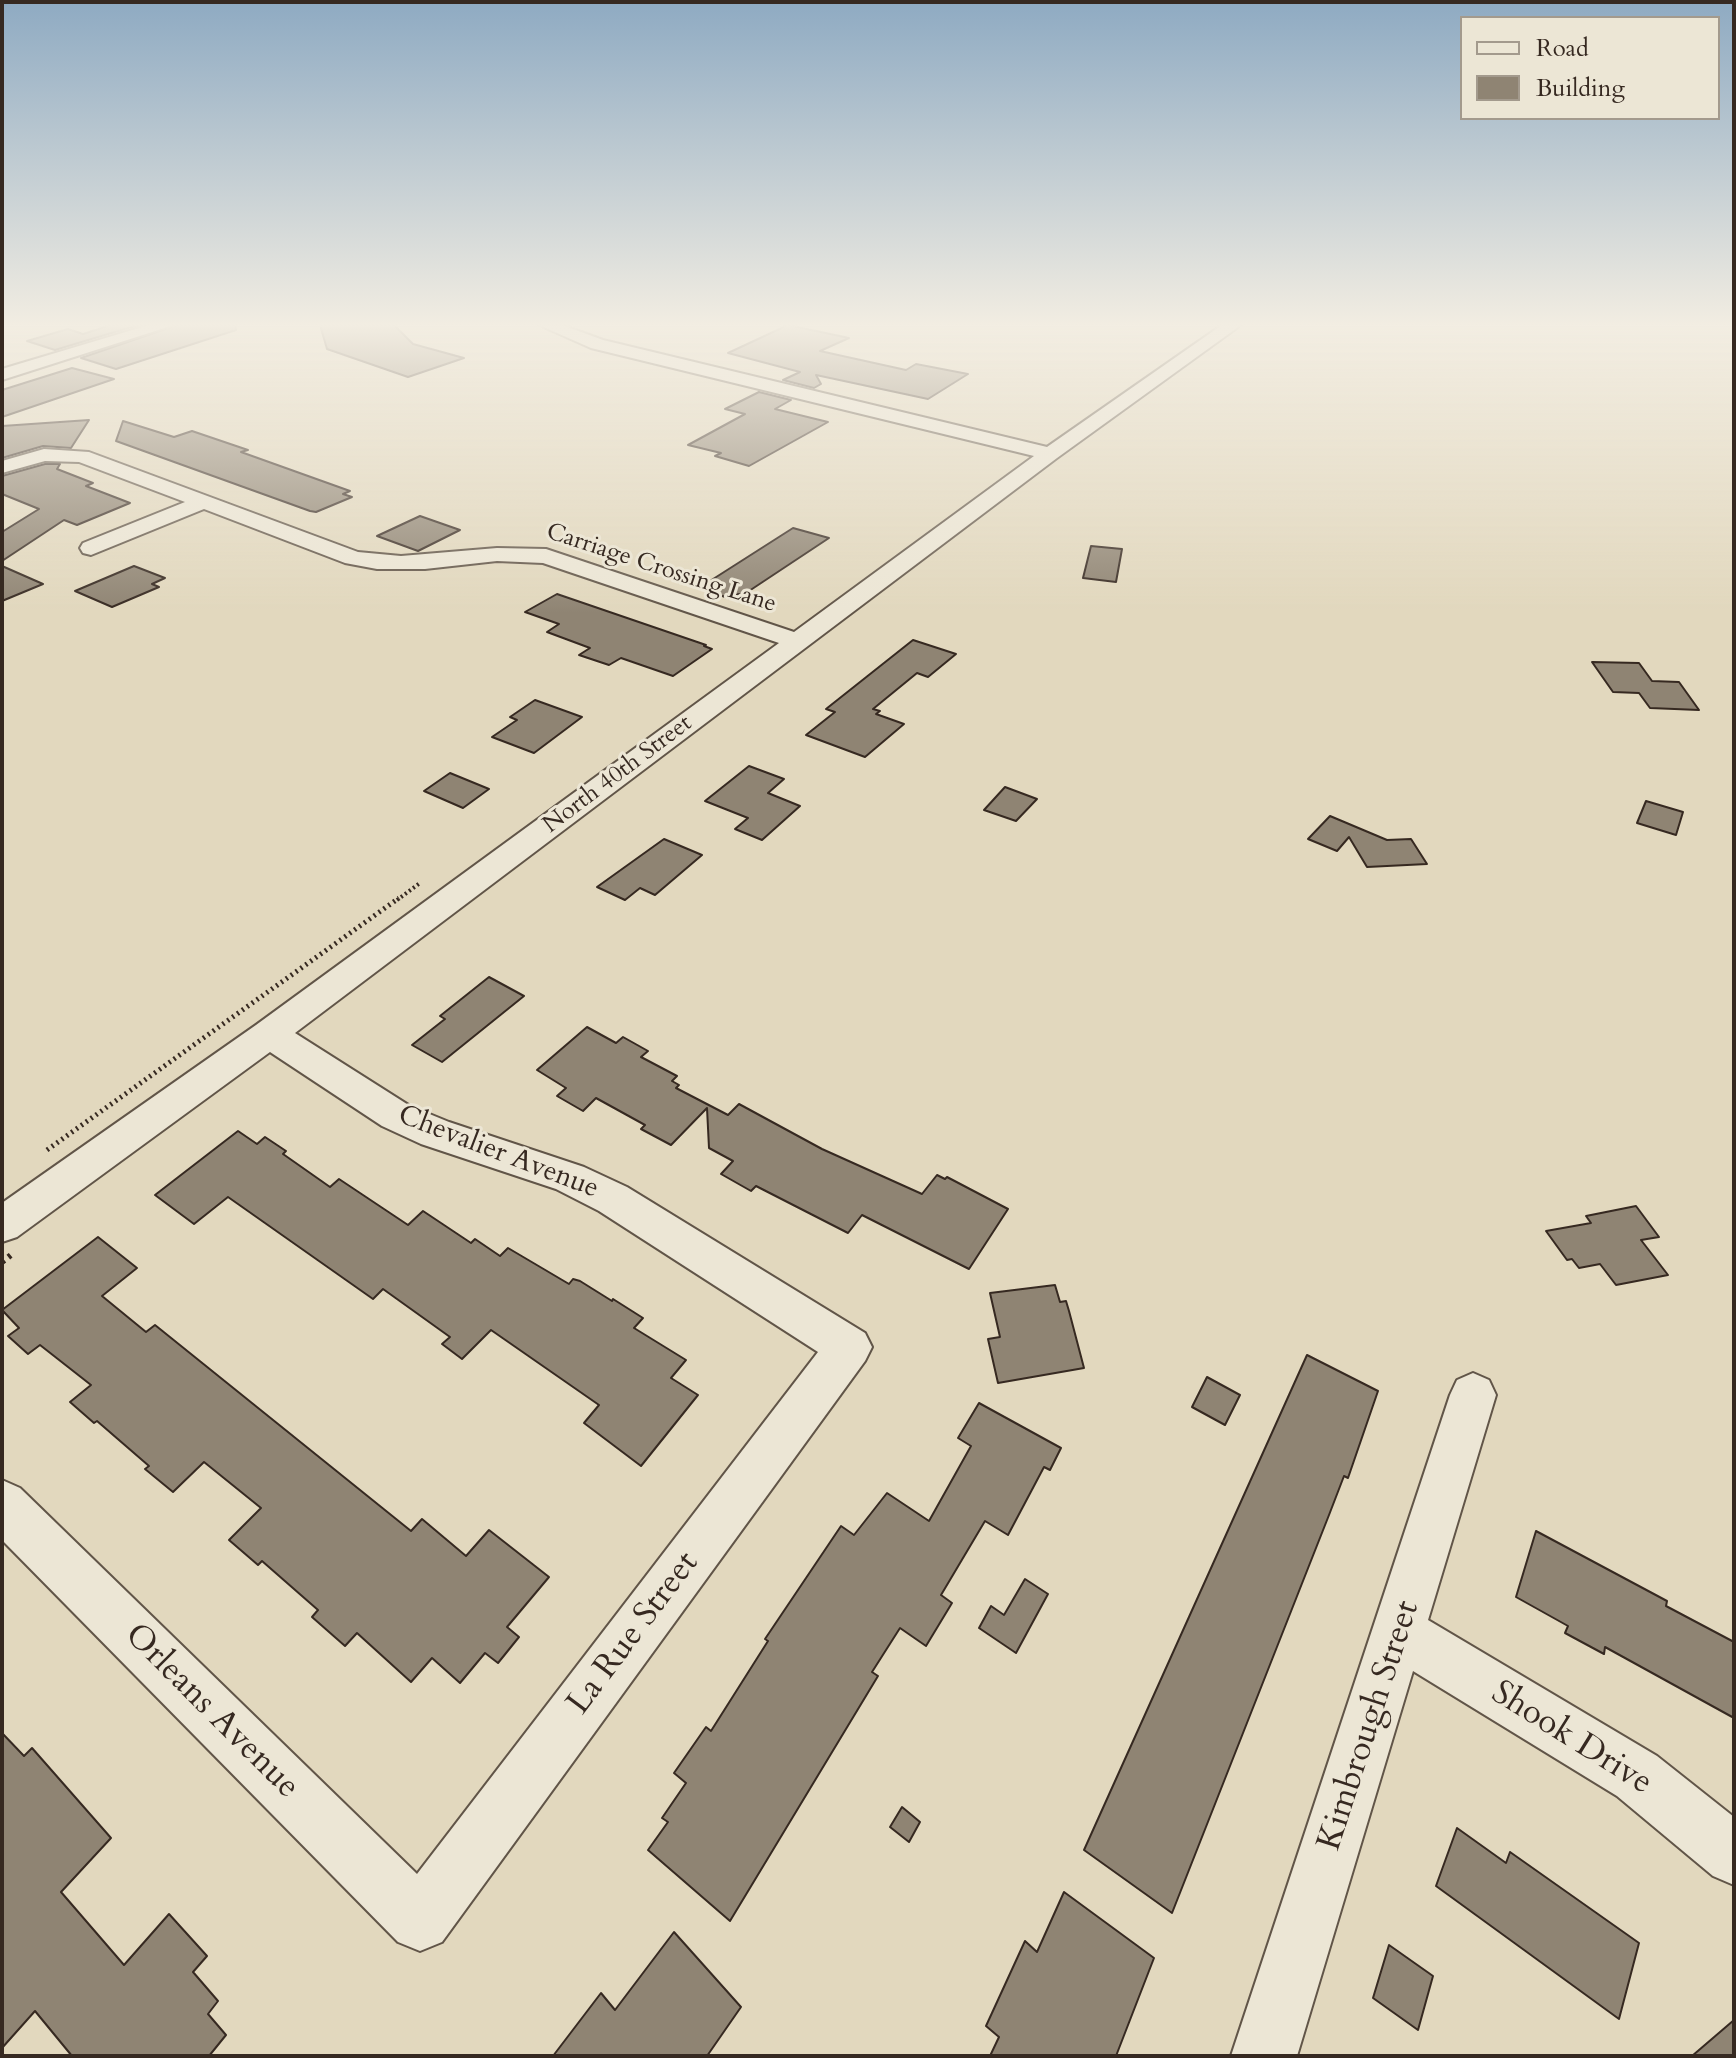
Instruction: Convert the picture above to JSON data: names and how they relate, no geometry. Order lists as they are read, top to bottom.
{
  "streets": {
    "street": [
      "Carriage Crossing Lane",
      "North 40th Street",
      "Chevalier Avenue",
      "La Rue Street",
      "Orleans Avenue",
      "Kimbrough Street",
      "Shook Drive"
    ]
  },
  "crossings": [
    ["Carriage Crossing Lane", "North 40th Street"],
    ["North 40th Street", "Chevalier Avenue"],
    ["Chevalier Avenue", "La Rue Street"],
    ["La Rue Street", "Orleans Avenue"],
    ["Kimbrough Street", "Shook Drive"]
  ],
  "legend": ["Road", "Building"]
}
